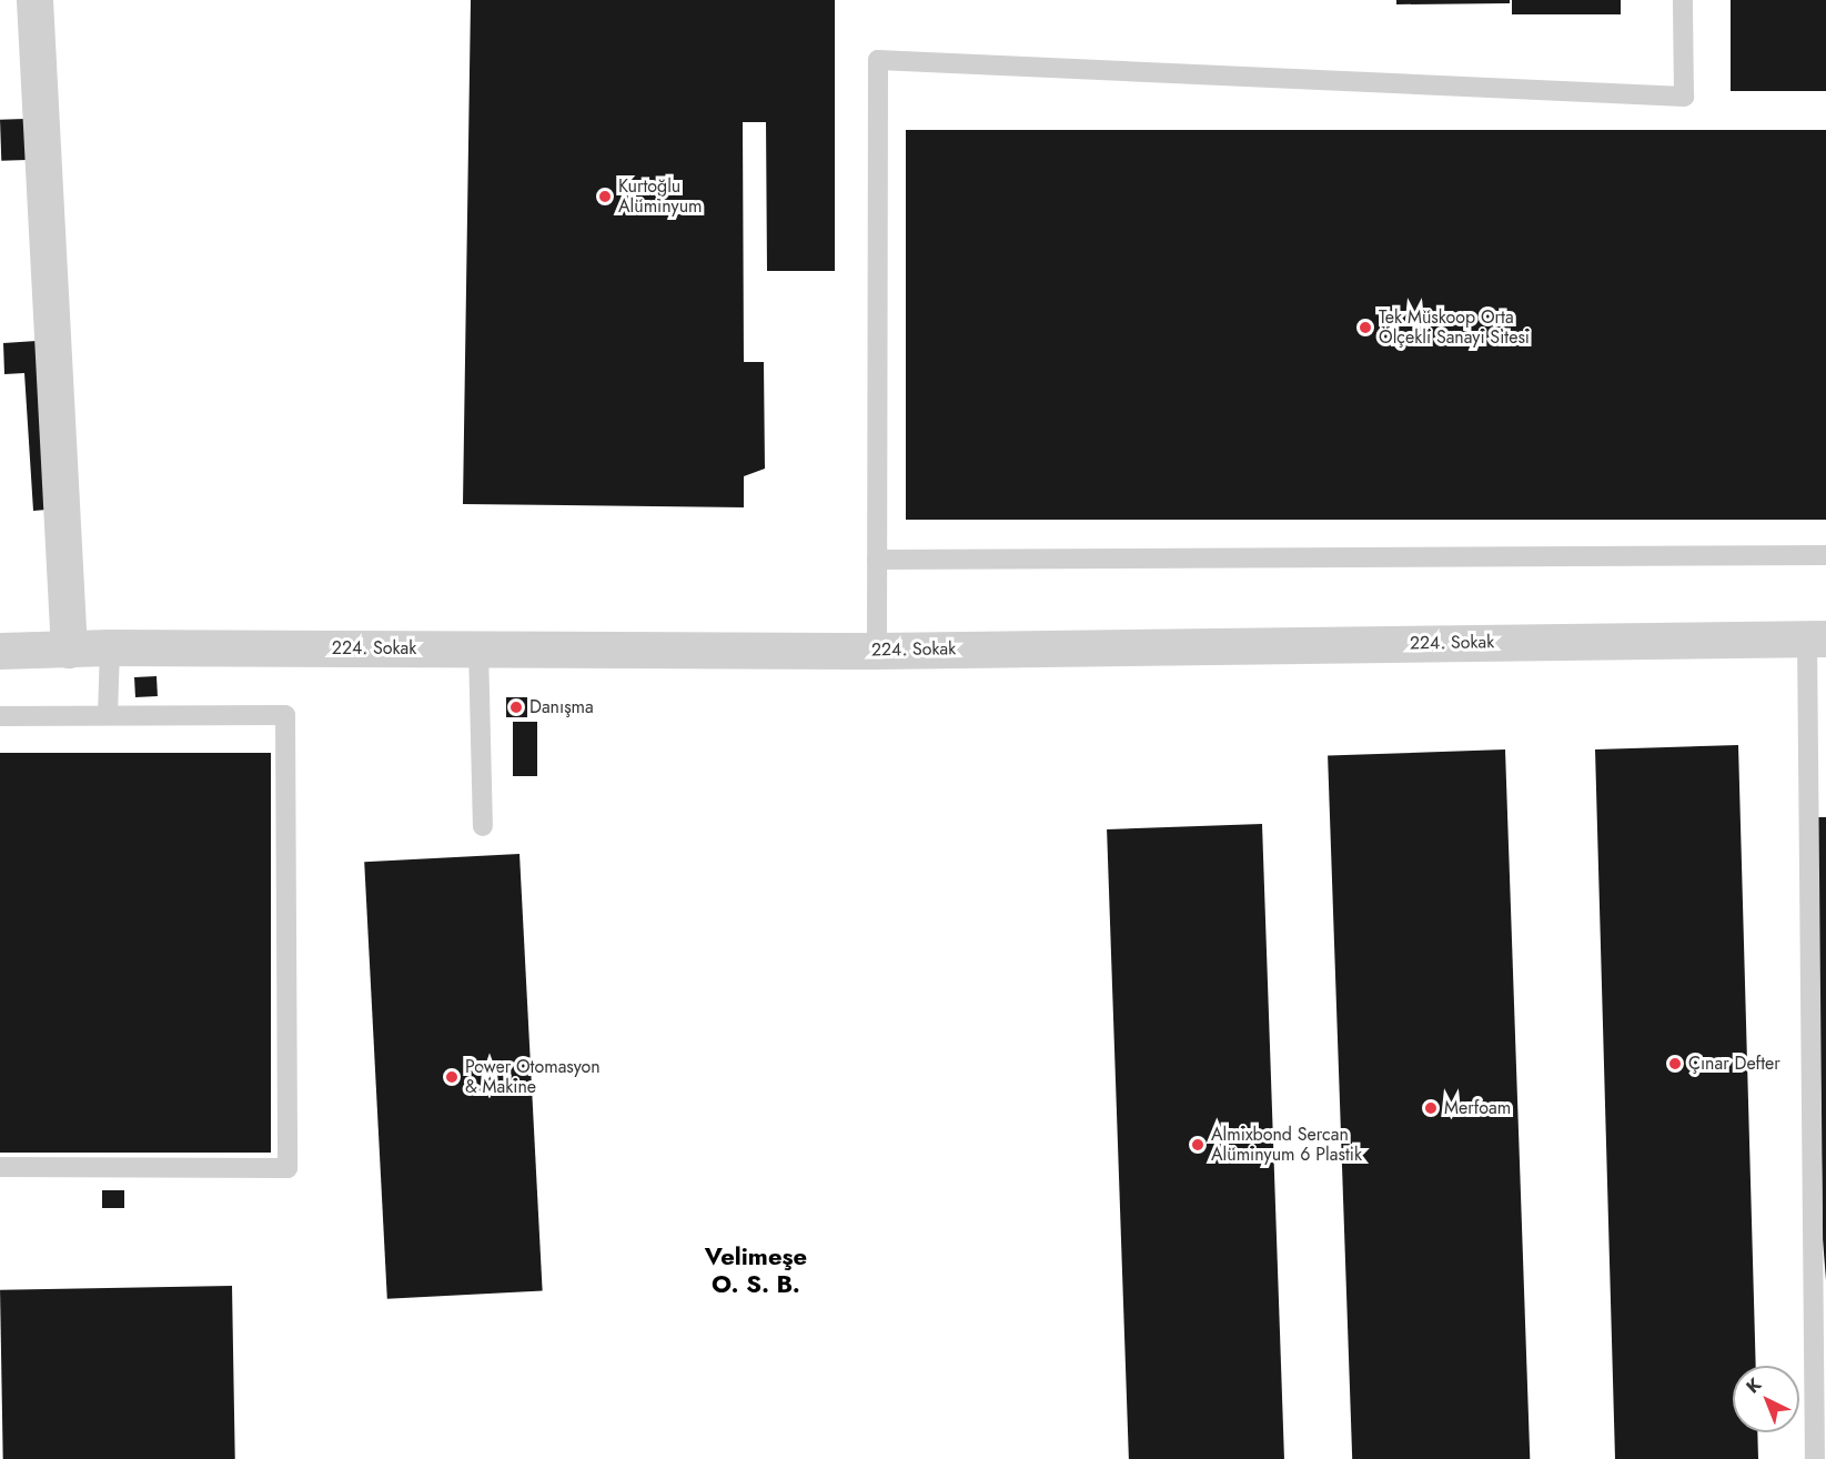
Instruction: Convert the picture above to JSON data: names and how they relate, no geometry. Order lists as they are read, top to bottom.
{
  "streets": {
    "street": ["224. Sokak"]
  },
  "districts": ["Velimeşe O. S. B."],
  "places": [
    "Kurtoğlu Alüminyum",
    "Tek Müskoop Orta Ölçekli Sanayi Sitesi",
    "Danışma",
    "Çınar Defter",
    "Power Otomasyon & Makine",
    "Merfoam",
    "Almixbond Sercan Alüminyum 6 Plastik"
  ],
  "north": "top left"
}
